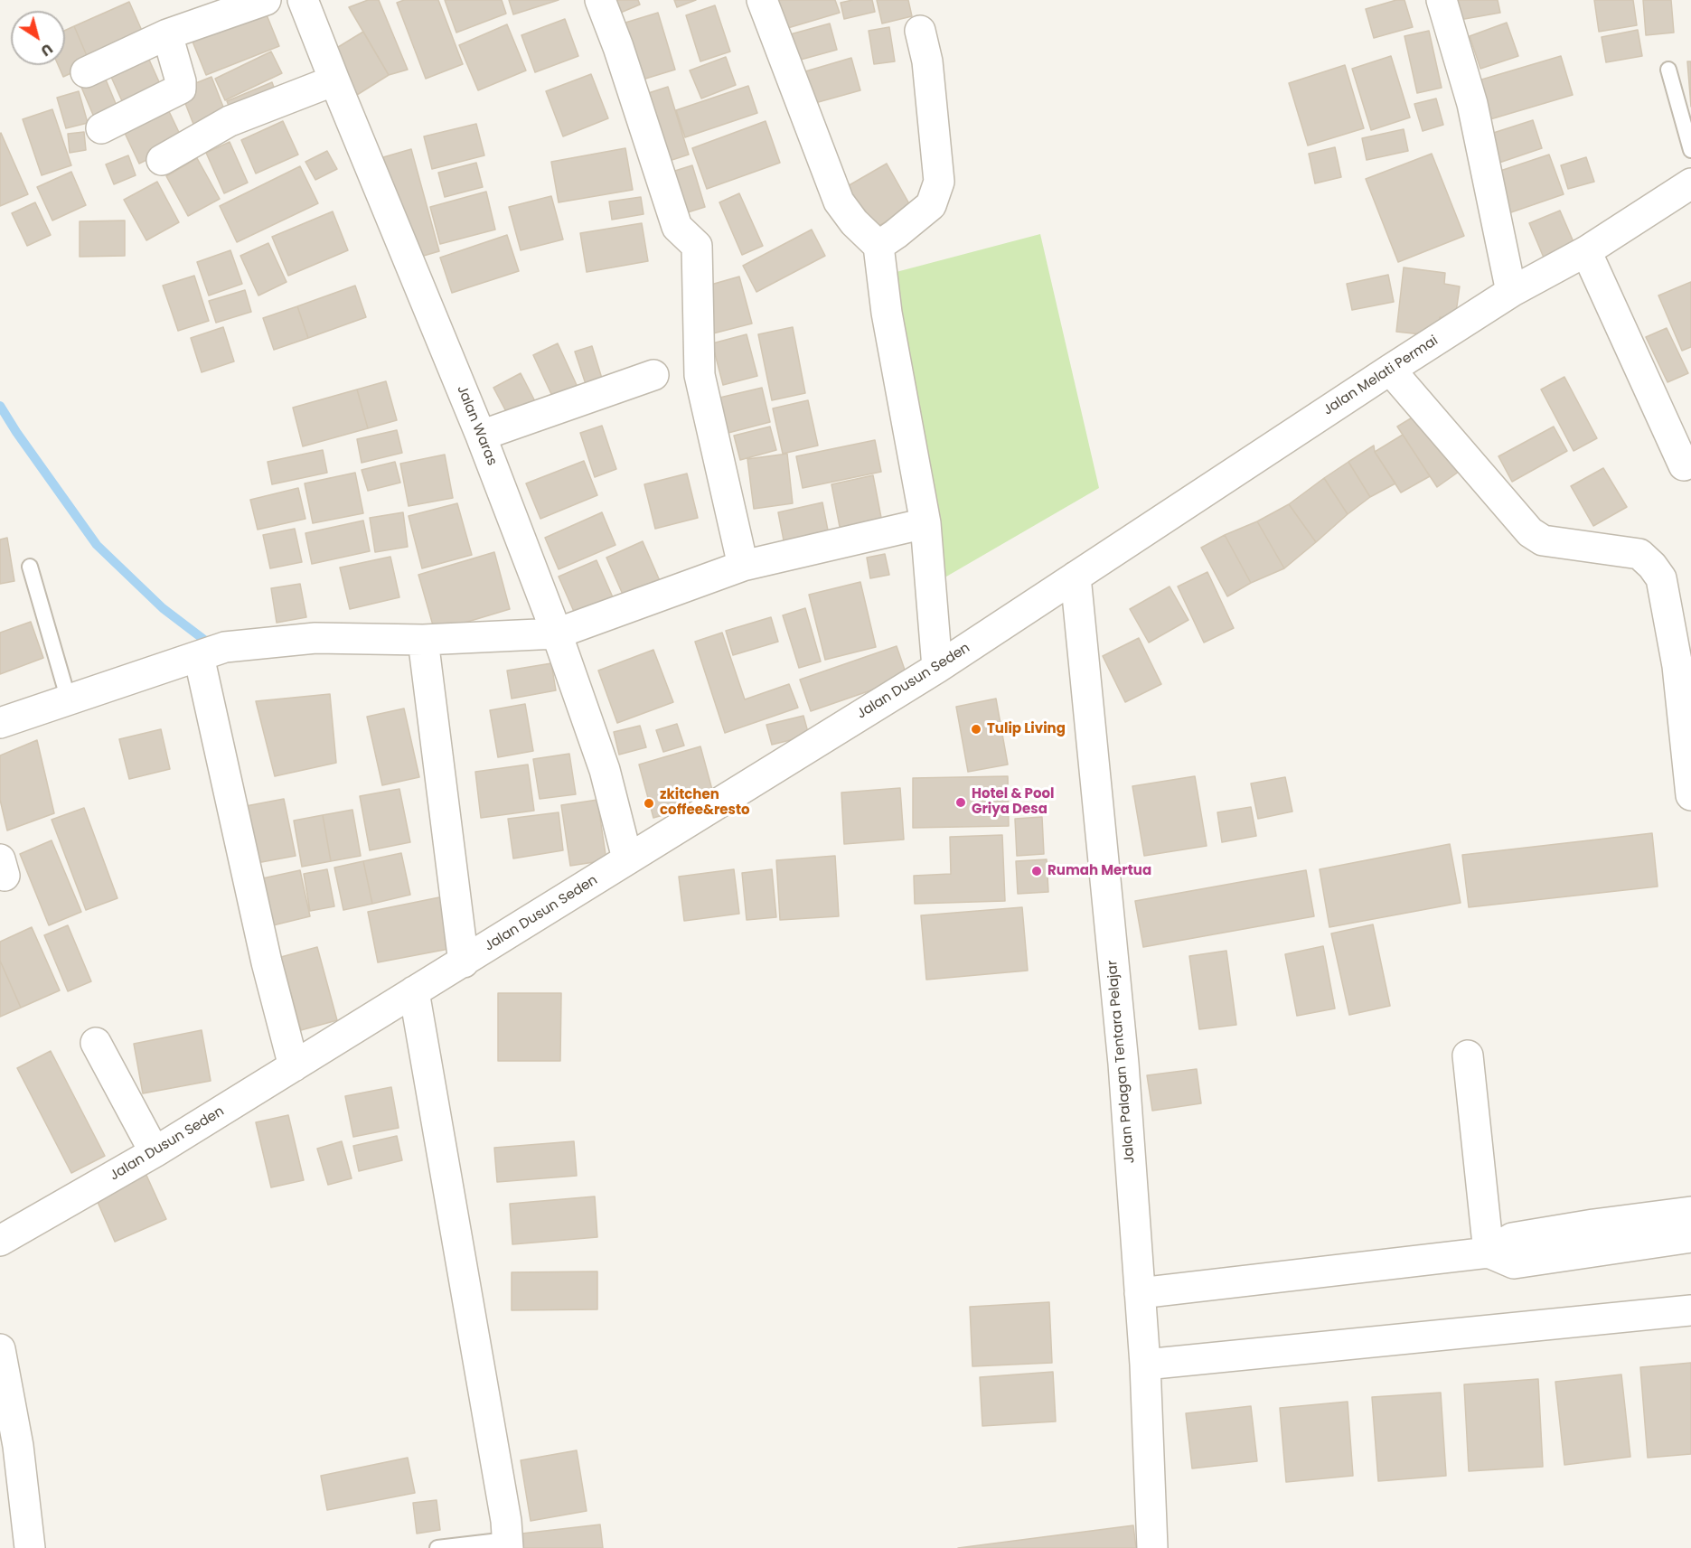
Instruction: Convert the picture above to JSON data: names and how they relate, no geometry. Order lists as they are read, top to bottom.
{
  "streets": {
    "street": [
      "Jalan Melati Permai",
      "Jalan Waras",
      "Jalan Dusun Seden",
      "Jalan Palagan Tentara Pelajar"
    ]
  },
  "crossings": [
    ["Jalan Melati Permai", "Jalan Dusun Seden"],
    ["Jalan Melati Permai", "Jalan Palagan Tentara Pelajar"],
    ["Jalan Waras", "Jalan Dusun Seden"],
    ["Jalan Dusun Seden", "Jalan Palagan Tentara Pelajar"]
  ],
  "places": [
    "Tulip Living",
    "Hotel & Pool Griya Desa",
    "zkitchen coffee&resto",
    "Rumah Mertua"
  ],
  "north": "bottom right"
}
